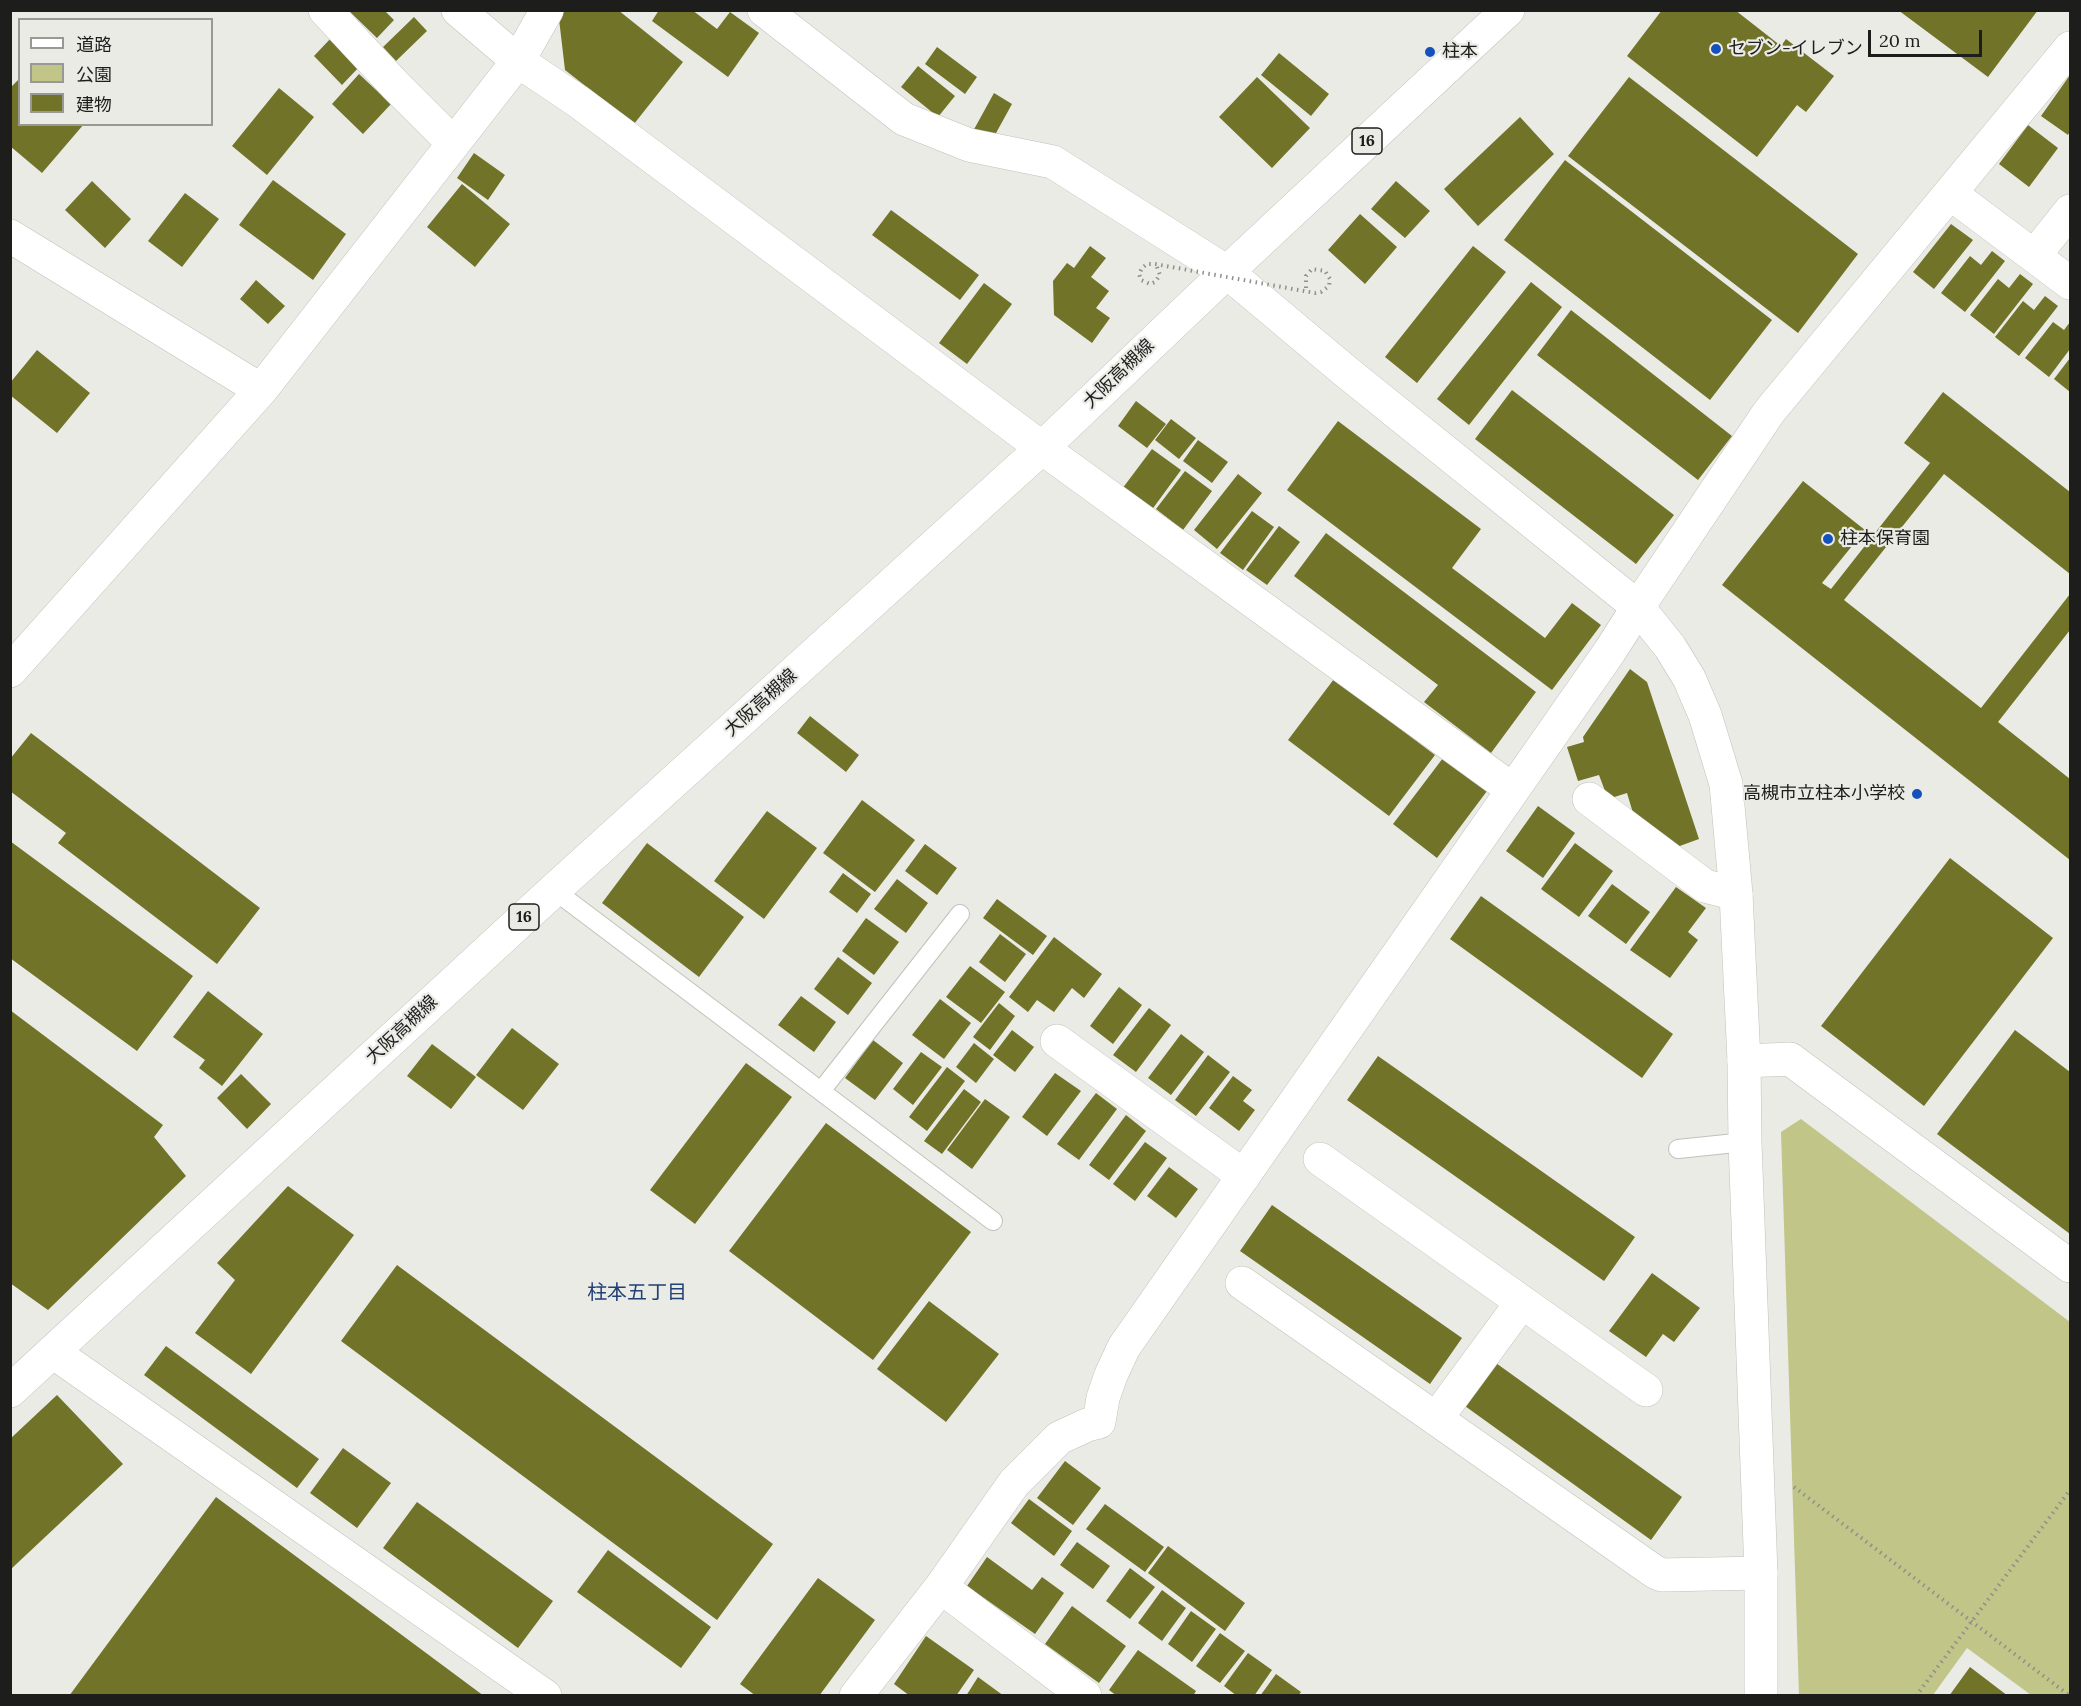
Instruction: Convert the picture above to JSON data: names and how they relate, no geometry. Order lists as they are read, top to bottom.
{
  "streets": {
    "street": ["16", "大阪高槻線"]
  },
  "districts": ["柱本五丁目"],
  "places": [
    "セブン-イレブン",
    "柱本",
    "柱本保育園",
    "高槻市立柱本小学校"
  ],
  "legend": ["道路", "公園", "建物"],
  "scale_bar": "20 m"
}
